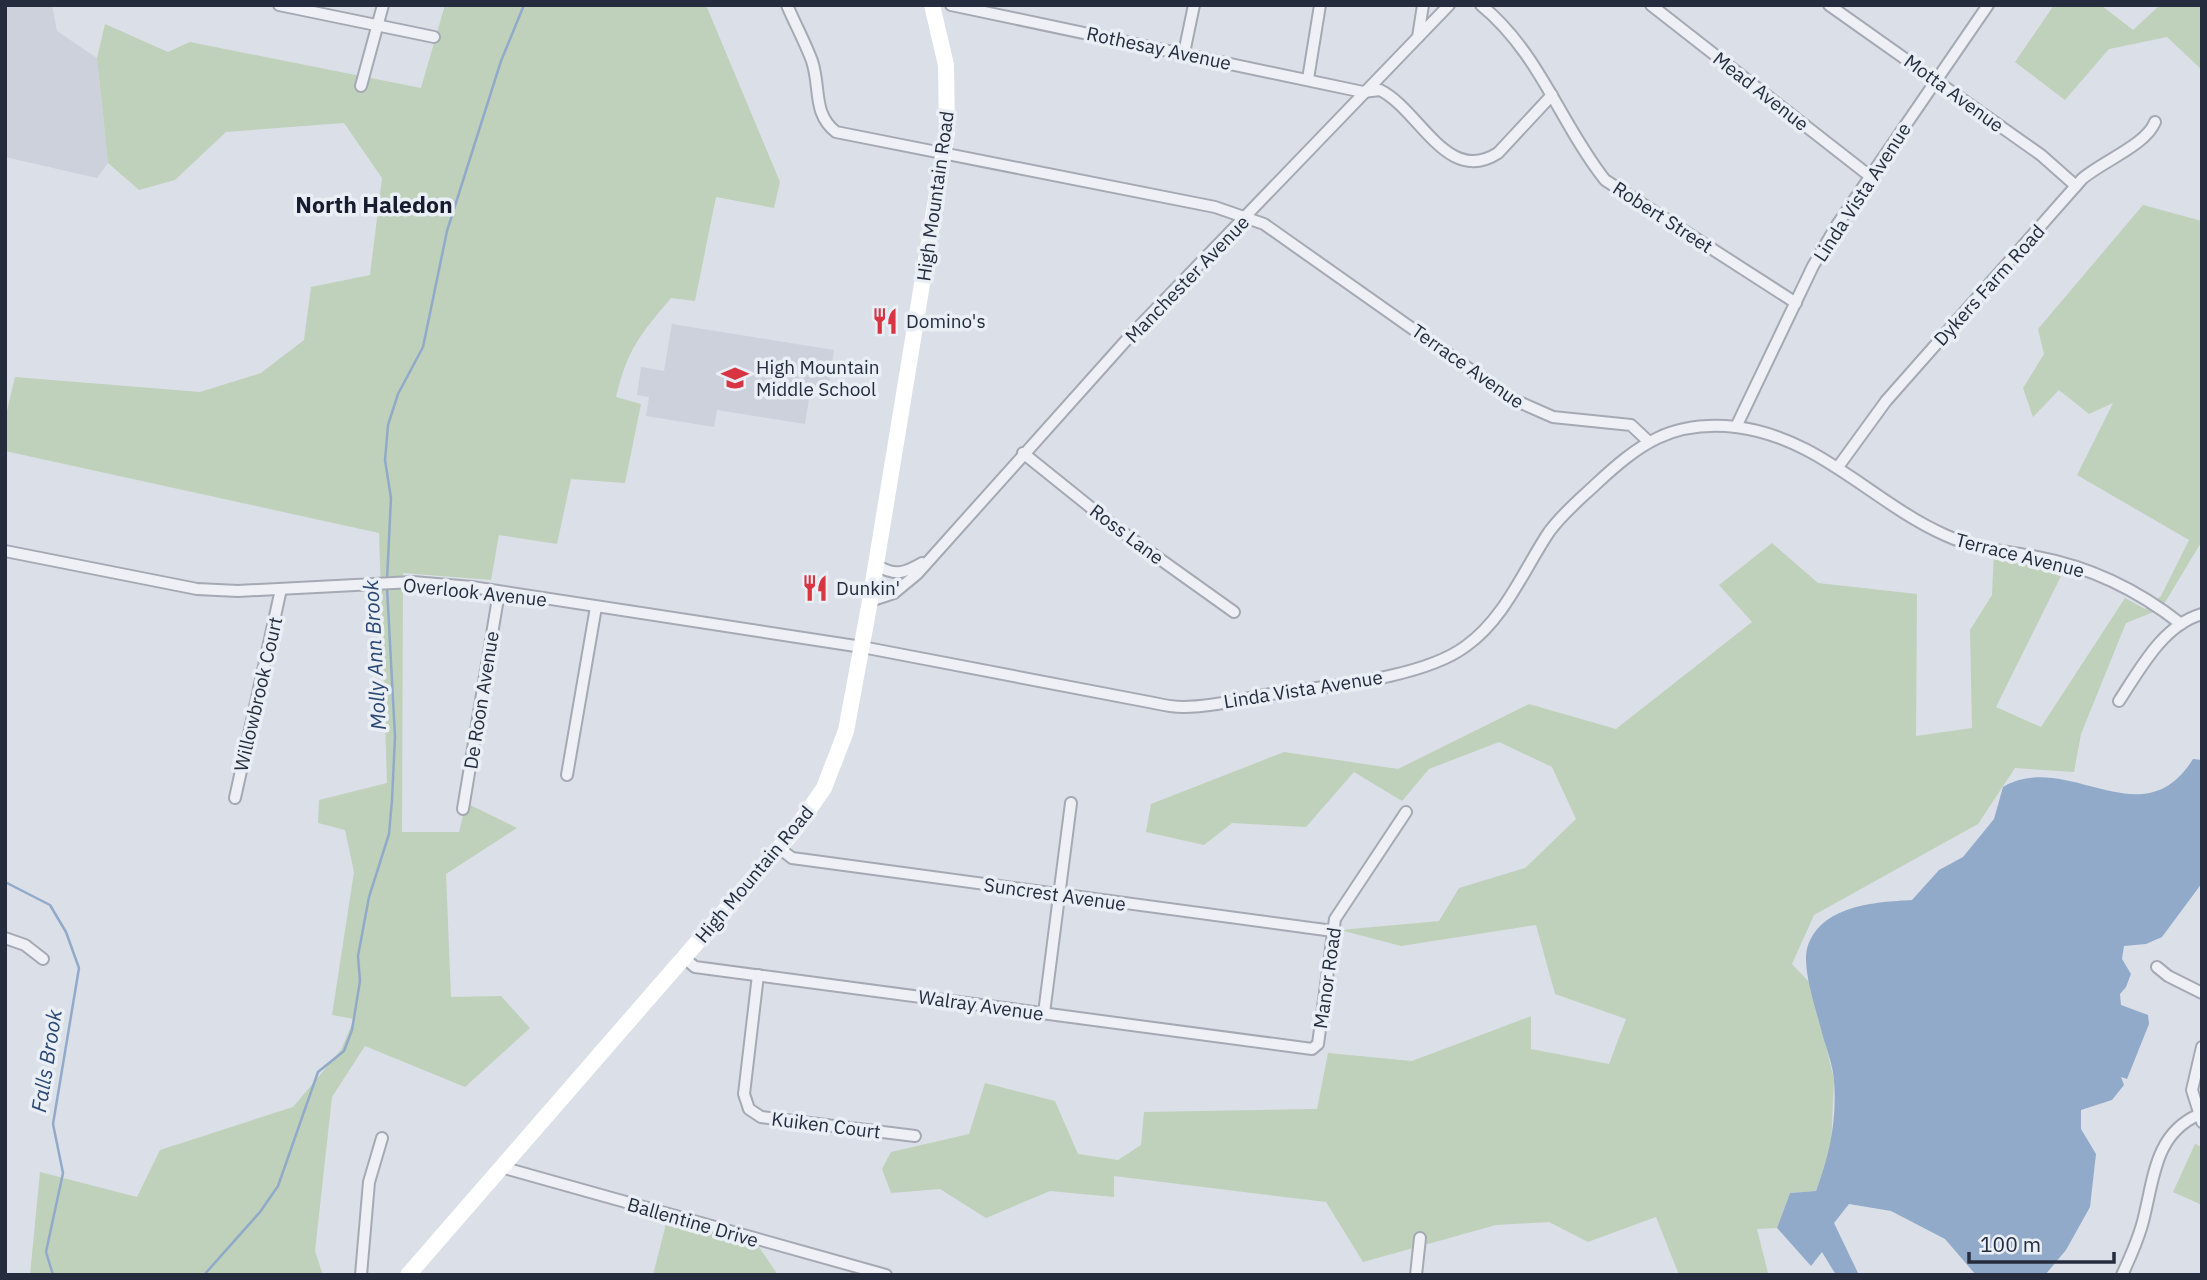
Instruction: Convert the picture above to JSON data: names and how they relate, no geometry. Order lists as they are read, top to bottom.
{
  "streets": {
    "street": [
      "Rothesay Avenue",
      "Mead Avenue",
      "Motta Avenue",
      "Linda Vista Avenue",
      "High Mountain Road",
      "Robert Street",
      "Manchester Avenue",
      "Dykers Farm Road",
      "Terrace Avenue",
      "Ross Lane",
      "Overlook Avenue",
      "Willowbrook Court",
      "De Roon Avenue",
      "Suncrest Avenue",
      "Manor Road",
      "Walray Avenue",
      "Kuiken Court",
      "Ballentine Drive"
    ]
  },
  "crossings": [
    ["Rothesay Avenue", "Robert Street"],
    ["Rothesay Avenue", "Manchester Avenue"],
    ["Mead Avenue", "Linda Vista Avenue"],
    ["Motta Avenue", "Linda Vista Avenue"],
    ["Motta Avenue", "Dykers Farm Road"],
    ["Linda Vista Avenue", "High Mountain Road"],
    ["Linda Vista Avenue", "Robert Street"],
    ["Linda Vista Avenue", "Terrace Avenue"],
    ["Linda Vista Avenue", "Overlook Avenue"],
    ["High Mountain Road", "Manchester Avenue"],
    ["High Mountain Road", "Terrace Avenue"],
    ["High Mountain Road", "Overlook Avenue"],
    ["High Mountain Road", "Suncrest Avenue"],
    ["High Mountain Road", "Walray Avenue"],
    ["High Mountain Road", "Ballentine Drive"],
    ["Manchester Avenue", "Terrace Avenue"],
    ["Manchester Avenue", "Ross Lane"],
    ["Dykers Farm Road", "Terrace Avenue"],
    ["Overlook Avenue", "Willowbrook Court"],
    ["Overlook Avenue", "De Roon Avenue"],
    ["Suncrest Avenue", "Manor Road"],
    ["Manor Road", "Walray Avenue"],
    ["Walray Avenue", "Kuiken Court"]
  ],
  "districts": ["North Haledon"],
  "water": ["Molly Ann Brook", "Falls Brook"],
  "places": {
    "restaurant": ["Domino's", "Dunkin'"],
    "school or university": ["High Mountain Middle School"]
  },
  "scale_bar": "100 m"
}
